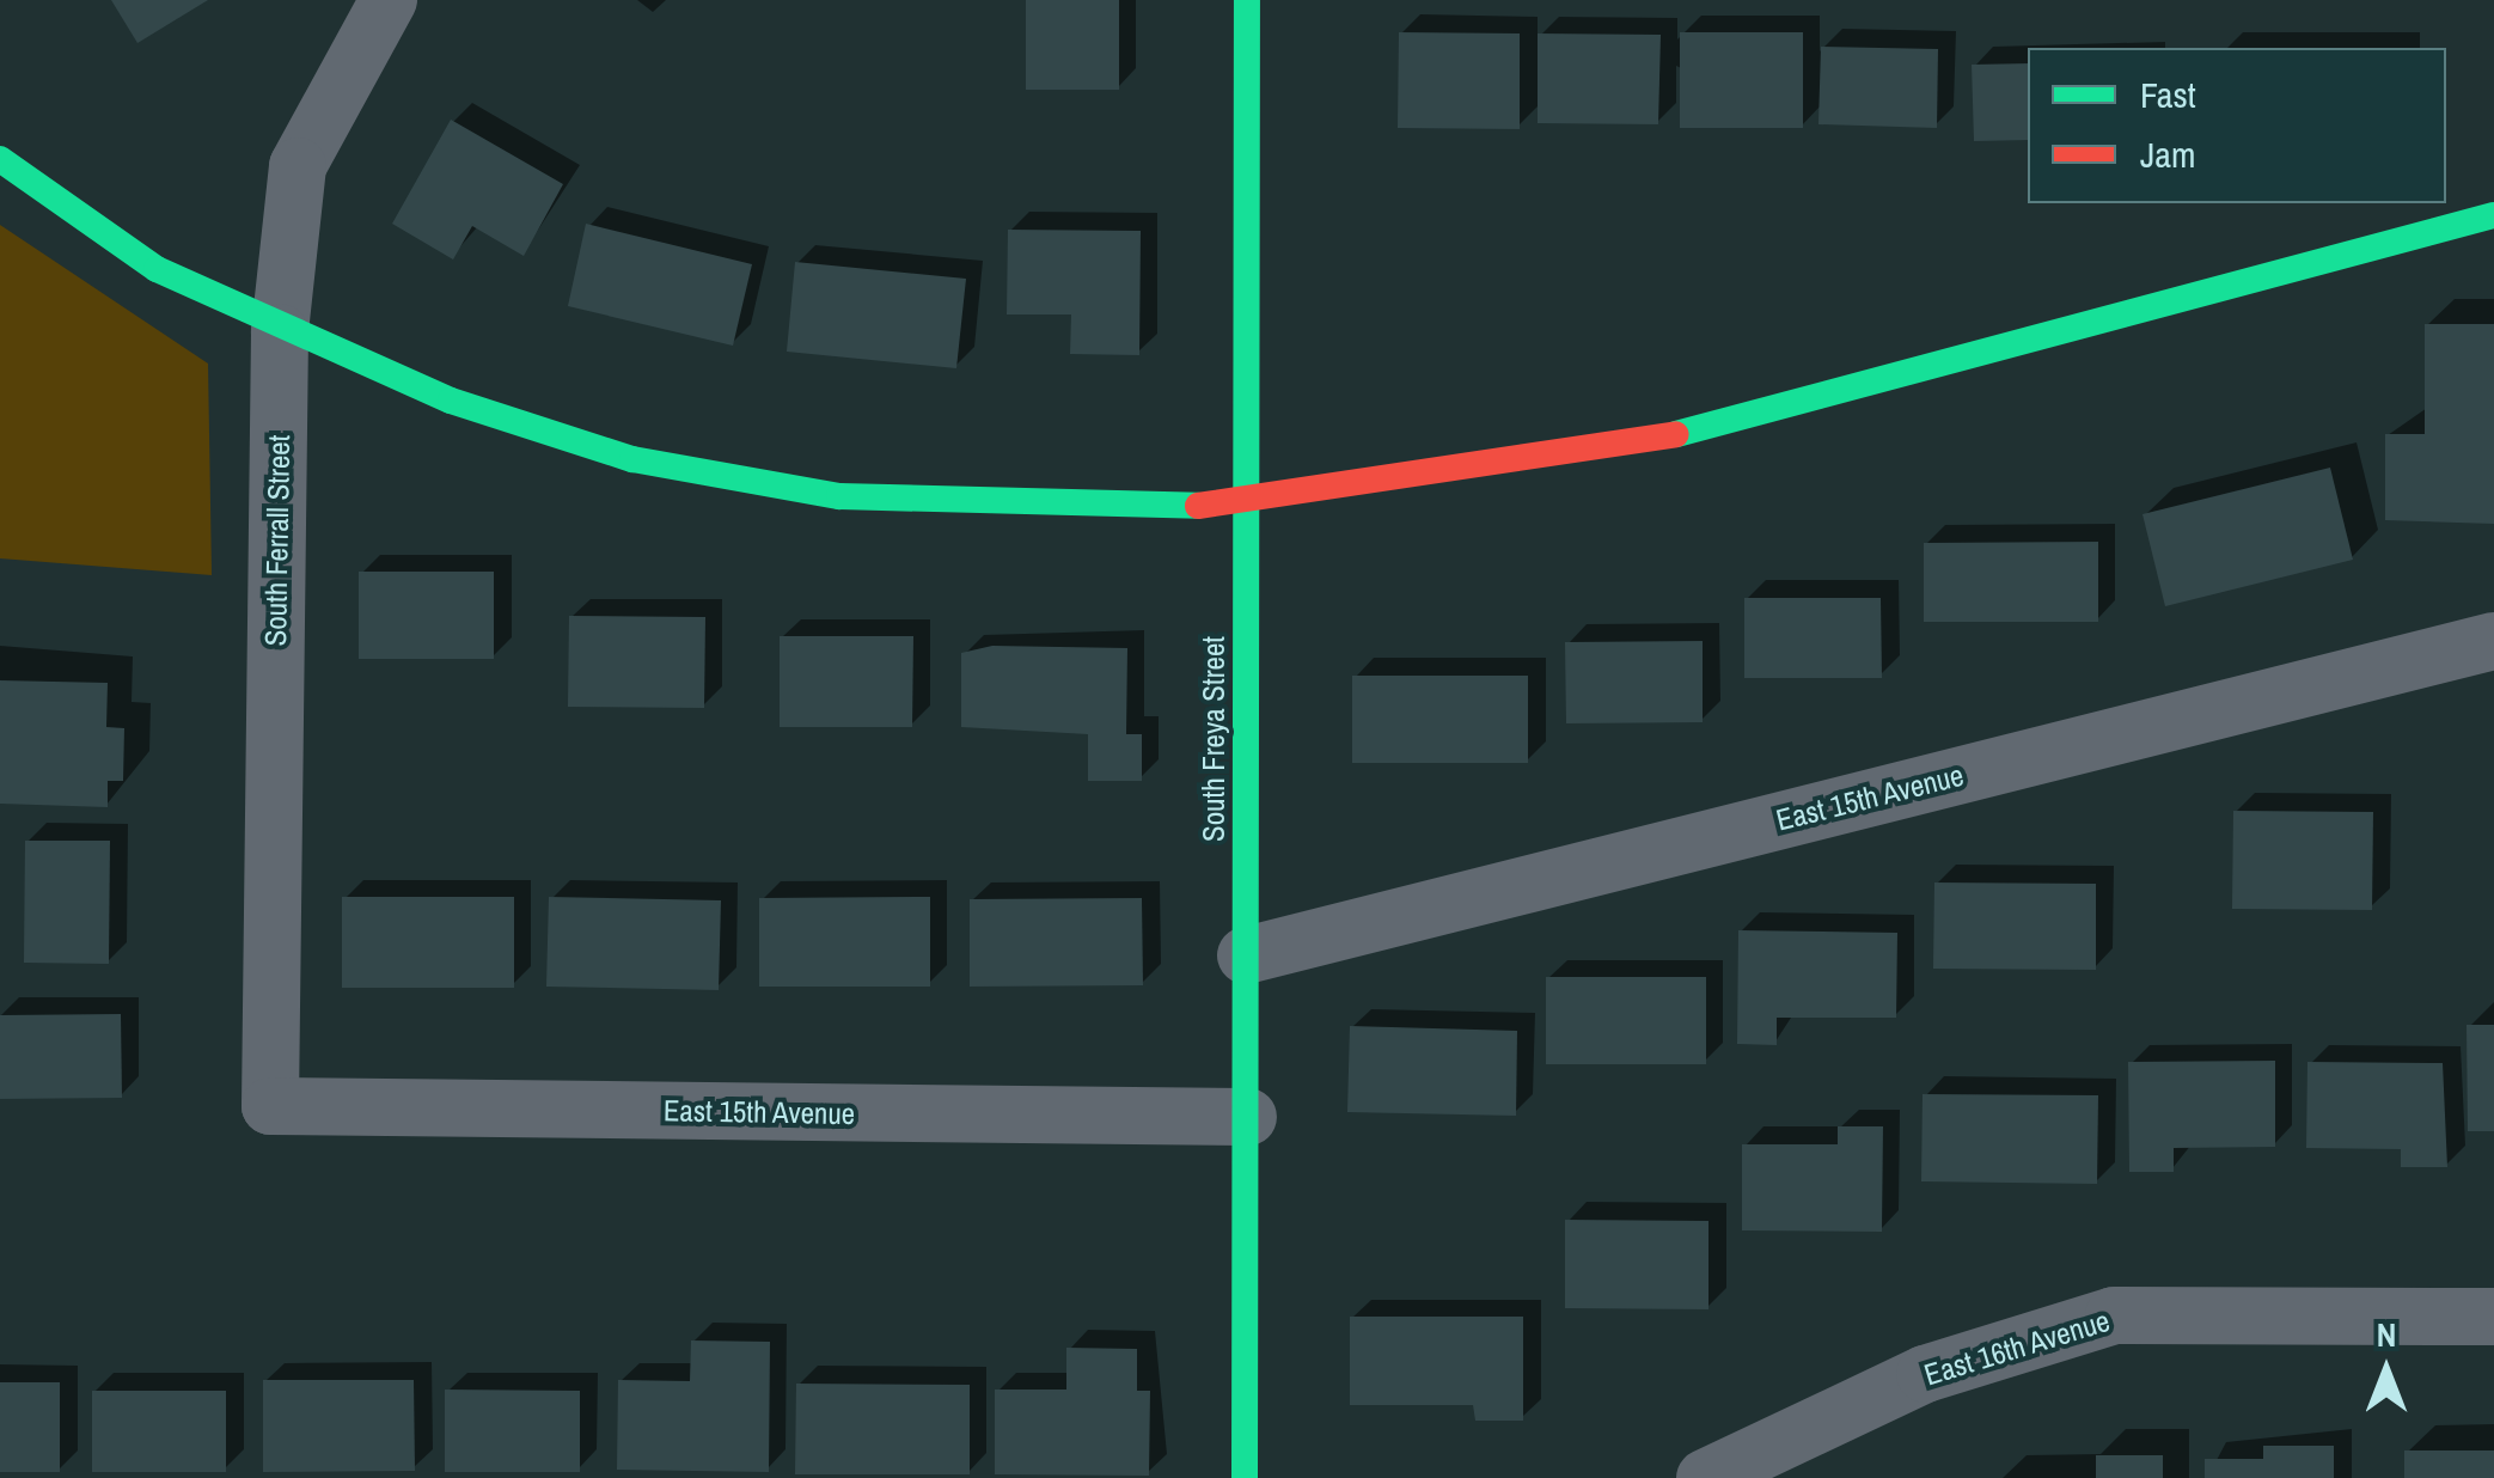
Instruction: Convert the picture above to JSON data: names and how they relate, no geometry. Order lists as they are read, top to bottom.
{
  "streets": {
    "street": [
      "South Ferrall Street",
      "South Freya Street",
      "East 15th Avenue",
      "East 16th Avenue"
    ]
  },
  "crossings": [
    ["South Ferrall Street", "East 15th Avenue"],
    ["South Freya Street", "East 15th Avenue"]
  ],
  "legend": ["Fast", "Jam"],
  "north": "top"
}
